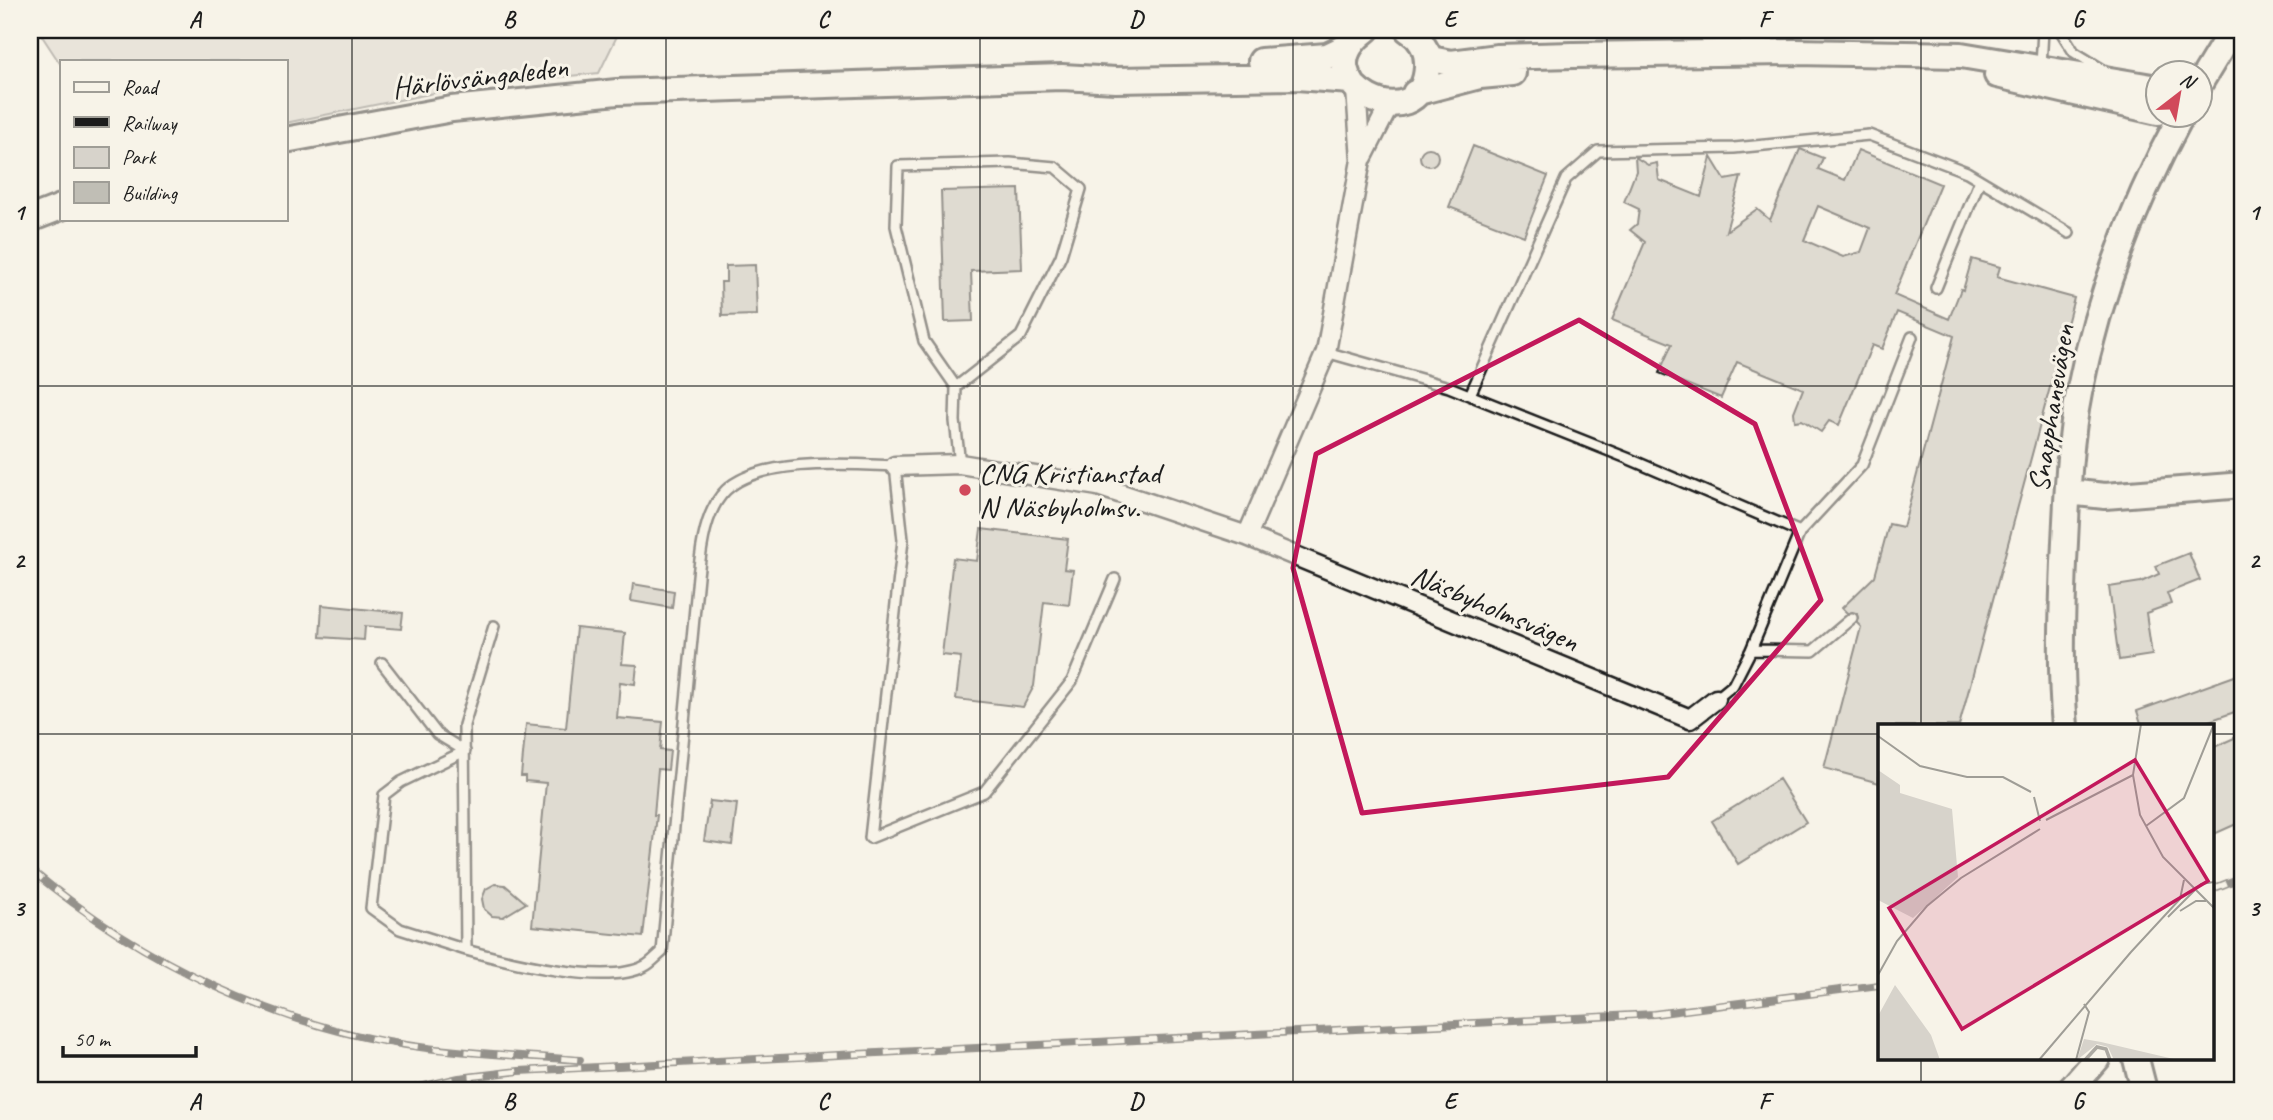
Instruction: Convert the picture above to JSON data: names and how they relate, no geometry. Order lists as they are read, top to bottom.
{
  "streets": {
    "main road": ["Härlövsängaleden", "Snapphanevägen"],
    "street": ["Näsbyholmsvägen"]
  },
  "places": ["CNG Kristianstad N Näsbyholmsv."],
  "legend": [
    "Road",
    "Railway",
    "Park",
    "Building"
  ],
  "scale_bar": "50 m",
  "north": "top right",
  "grid": {
    "columns": [
      "A",
      "B",
      "C",
      "D",
      "E",
      "F",
      "G"
    ],
    "rows": ["1", "2", "3"]
  }
}
